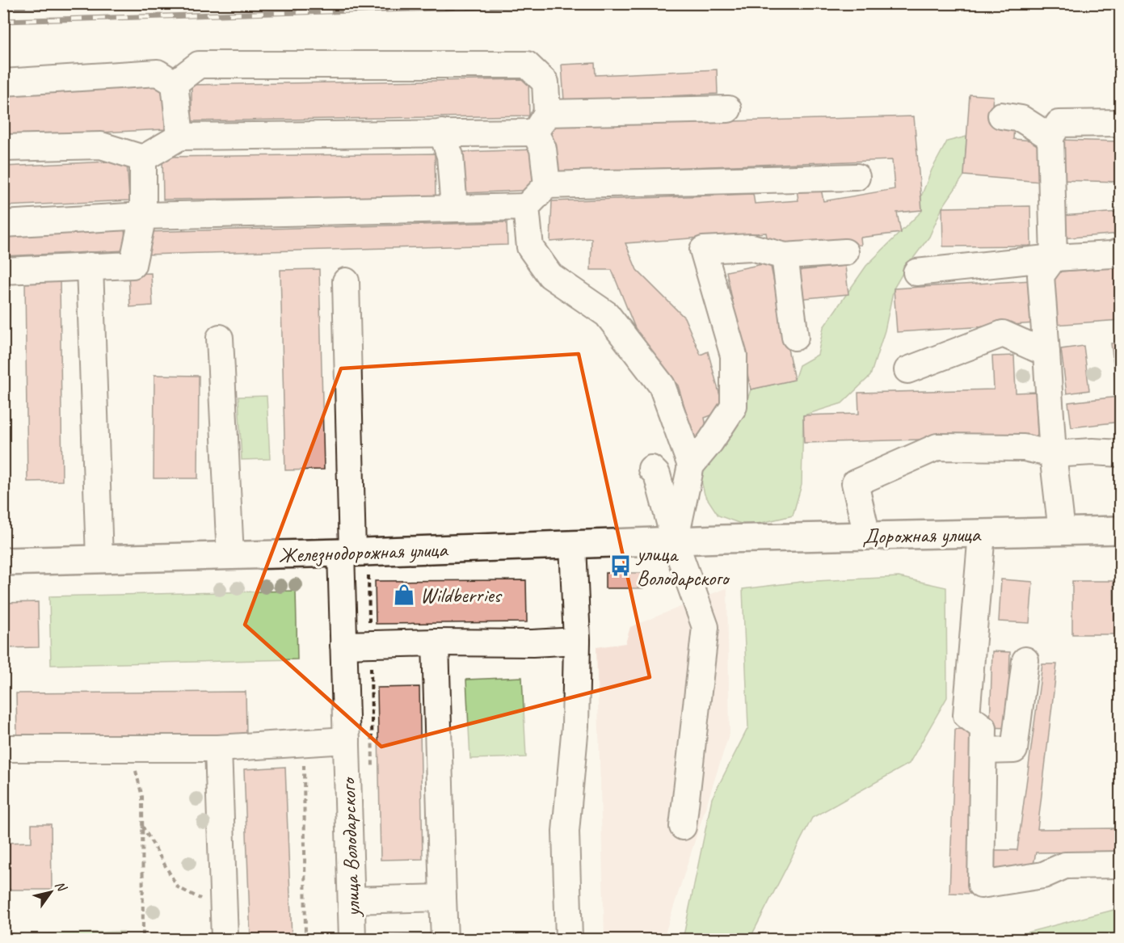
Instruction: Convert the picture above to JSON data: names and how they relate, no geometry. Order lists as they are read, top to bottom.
{
  "streets": {
    "main road": ["Дорожная улица", "Железнодорожная улица"],
    "street": ["улица Володарского"]
  },
  "crossings": [
    ["Дорожная улица", "Железнодорожная улица"],
    ["Железнодорожная улица", "улица Володарского"]
  ],
  "places": {
    "bus stop": ["улица Володарского"],
    "shop": ["Wildberries"]
  },
  "north": "top right"
}
